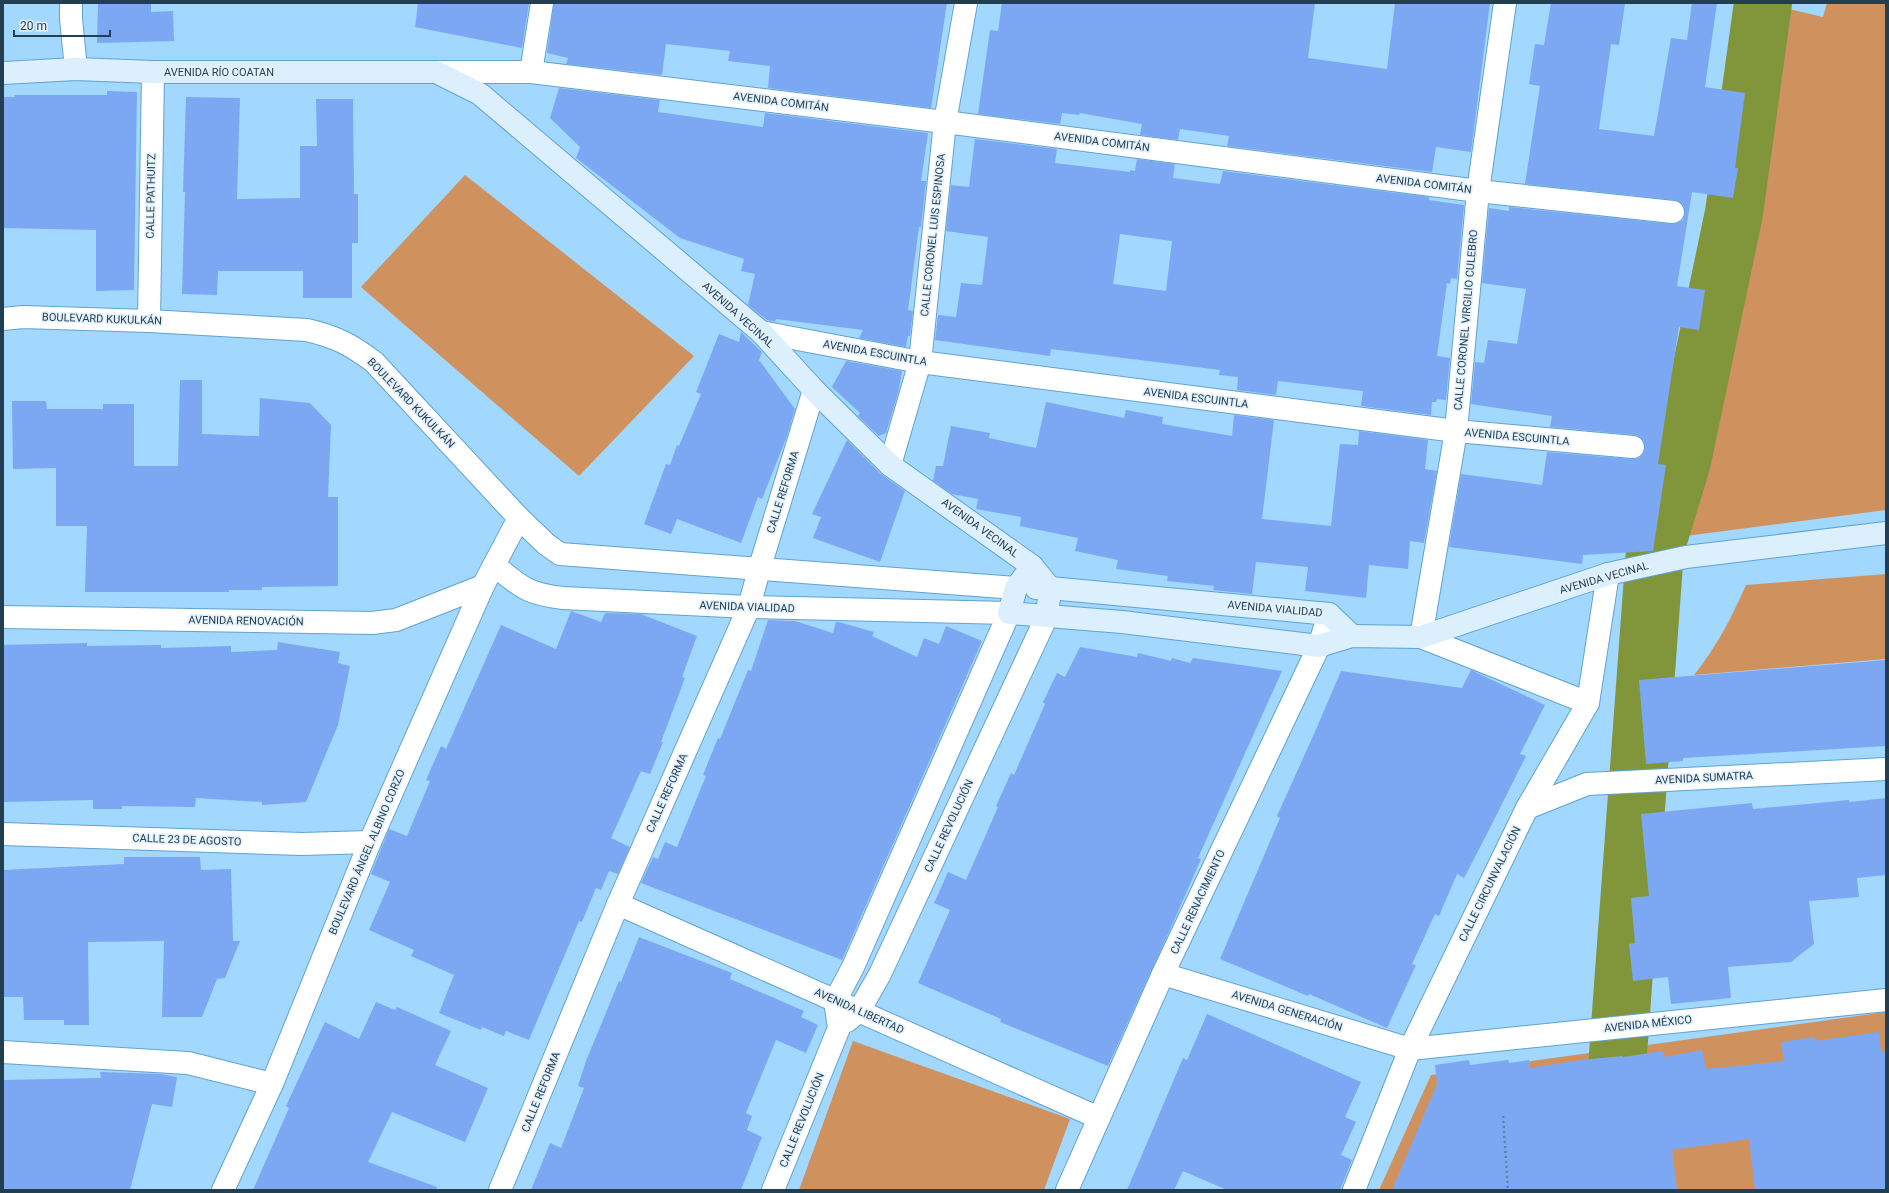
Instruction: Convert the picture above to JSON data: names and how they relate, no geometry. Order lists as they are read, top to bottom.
{
  "streets": {
    "street": [
      "AVENIDA RÍO COATAN",
      "AVENIDA COMITÁN",
      "CALLE PATHUITZ",
      "CALLE CORONEL LUIS ESPINOSA",
      "AVENIDA VECINAL",
      "BOULEVARD KUKULKÁN",
      "CALLE CORONEL VIRGILIO CULEBRO",
      "AVENIDA ESCUINTLA",
      "CALLE REFORMA",
      "AVENIDA VIALIDAD",
      "AVENIDA RENOVACIÓN",
      "AVENIDA SUMATRA",
      "CALLE REVOLUCIÓN",
      "CALLE 23 DE AGOSTO",
      "BOULEVARD ÁNGEL ALBINO CORZO",
      "CALLE CIRCUNVALACIÓN",
      "CALLE RENACIMIENTO",
      "AVENIDA LIBERTAD",
      "AVENIDA GENERACIÓN",
      "AVENIDA MÉXICO"
    ]
  },
  "crossings": [
    ["AVENIDA RÍO COATAN", "AVENIDA COMITÁN"],
    ["AVENIDA RÍO COATAN", "CALLE PATHUITZ"],
    ["AVENIDA RÍO COATAN", "AVENIDA VECINAL"],
    ["AVENIDA COMITÁN", "CALLE CORONEL LUIS ESPINOSA"],
    ["AVENIDA COMITÁN", "AVENIDA VECINAL"],
    ["AVENIDA COMITÁN", "CALLE CORONEL VIRGILIO CULEBRO"],
    ["CALLE PATHUITZ", "BOULEVARD KUKULKÁN"],
    ["CALLE CORONEL LUIS ESPINOSA", "AVENIDA VECINAL"],
    ["CALLE CORONEL LUIS ESPINOSA", "AVENIDA ESCUINTLA"],
    ["AVENIDA VECINAL", "CALLE CORONEL VIRGILIO CULEBRO"],
    ["AVENIDA VECINAL", "AVENIDA ESCUINTLA"],
    ["AVENIDA VECINAL", "CALLE REFORMA"],
    ["AVENIDA VECINAL", "AVENIDA VIALIDAD"],
    ["AVENIDA VECINAL", "CALLE CIRCUNVALACIÓN"],
    ["BOULEVARD KUKULKÁN", "CALLE REFORMA"],
    ["BOULEVARD KUKULKÁN", "AVENIDA VIALIDAD"],
    ["BOULEVARD KUKULKÁN", "BOULEVARD ÁNGEL ALBINO CORZO"],
    ["CALLE CORONEL VIRGILIO CULEBRO", "AVENIDA ESCUINTLA"],
    ["CALLE REFORMA", "AVENIDA VIALIDAD"],
    ["CALLE REFORMA", "AVENIDA LIBERTAD"],
    ["AVENIDA VIALIDAD", "CALLE REVOLUCIÓN"],
    ["AVENIDA VIALIDAD", "BOULEVARD ÁNGEL ALBINO CORZO"],
    ["AVENIDA VIALIDAD", "CALLE RENACIMIENTO"],
    ["AVENIDA RENOVACIÓN", "BOULEVARD ÁNGEL ALBINO CORZO"],
    ["AVENIDA SUMATRA", "CALLE CIRCUNVALACIÓN"],
    ["CALLE REVOLUCIÓN", "AVENIDA LIBERTAD"],
    ["CALLE 23 DE AGOSTO", "BOULEVARD ÁNGEL ALBINO CORZO"],
    ["CALLE CIRCUNVALACIÓN", "AVENIDA GENERACIÓN"],
    ["CALLE CIRCUNVALACIÓN", "AVENIDA MÉXICO"],
    ["CALLE RENACIMIENTO", "AVENIDA LIBERTAD"],
    ["CALLE RENACIMIENTO", "AVENIDA GENERACIÓN"],
    ["AVENIDA GENERACIÓN", "AVENIDA MÉXICO"]
  ],
  "scale_bar": "20 m"
}
